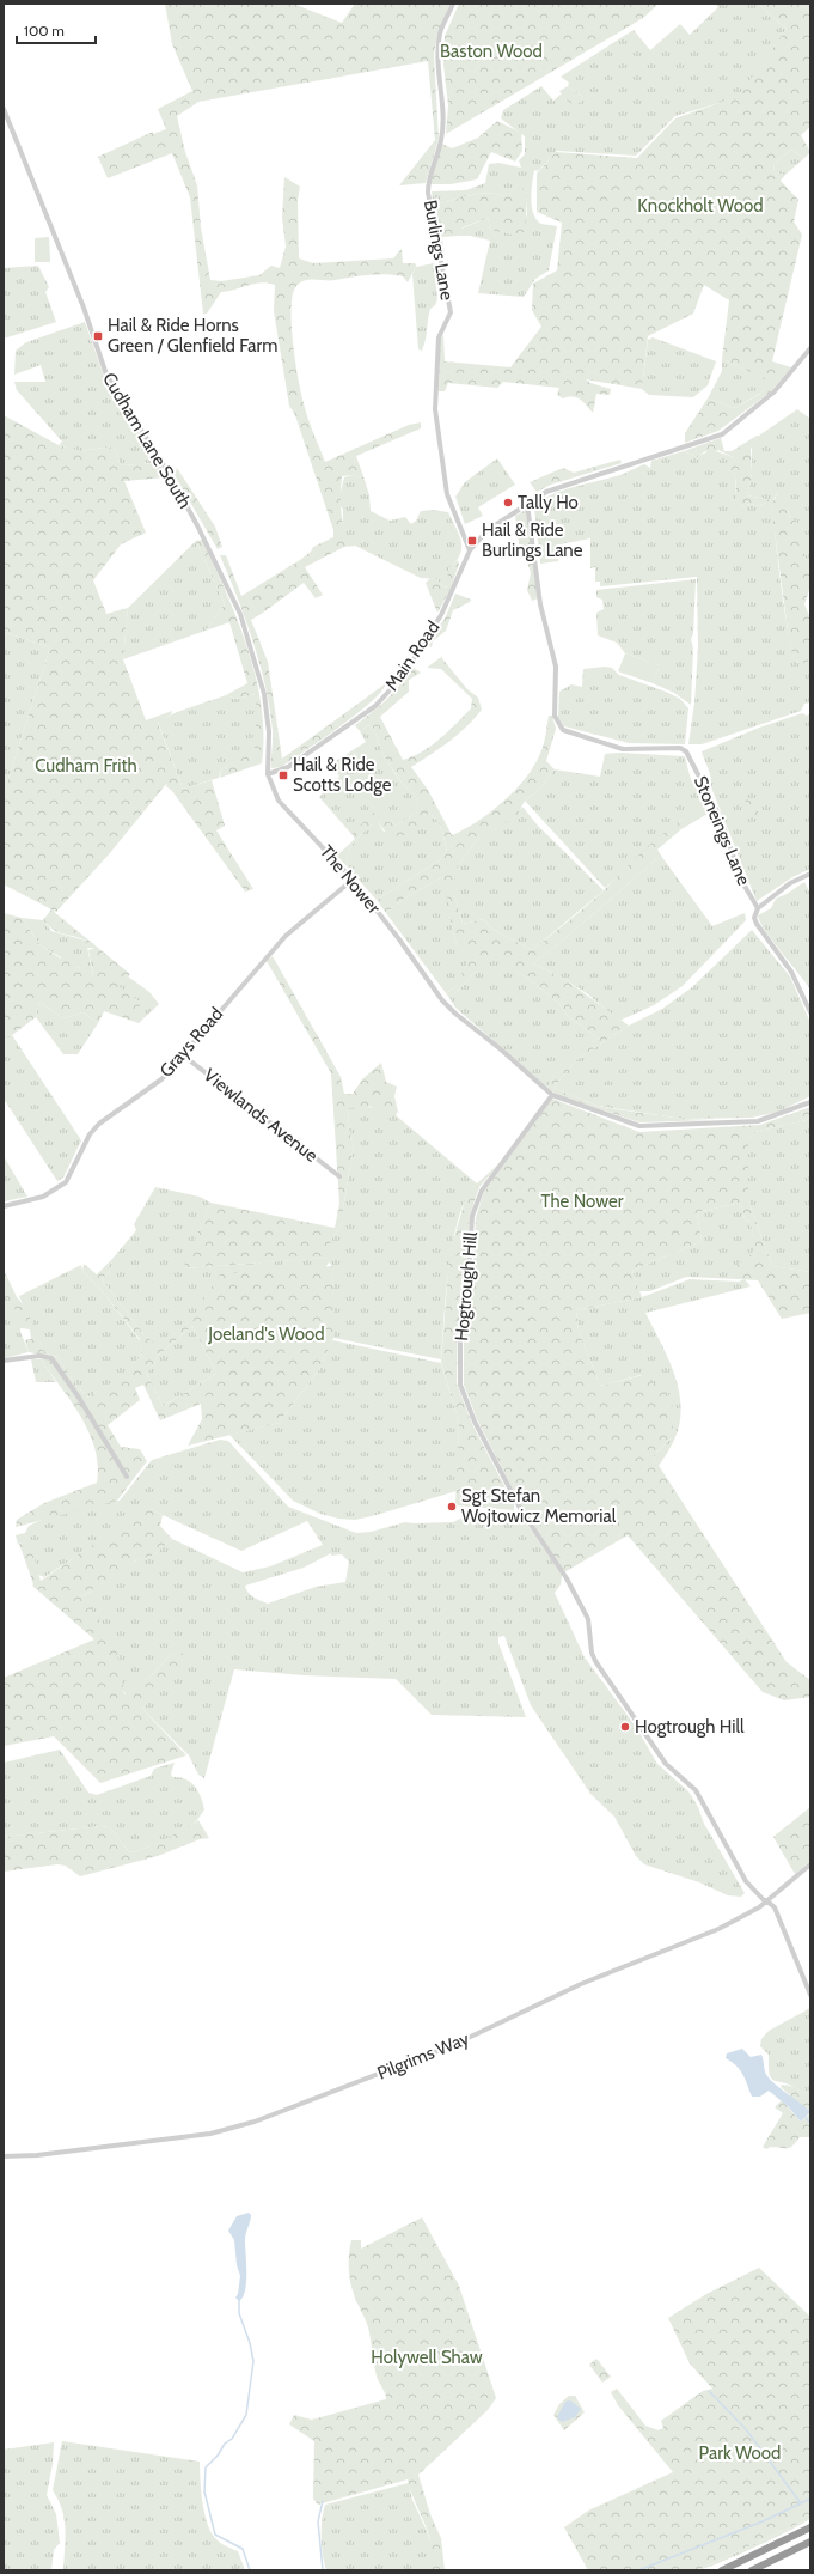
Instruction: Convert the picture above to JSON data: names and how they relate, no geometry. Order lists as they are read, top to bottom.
{
  "streets": {
    "street": [
      "Burlings Lane",
      "Cudham Lane South",
      "Main Road",
      "Stoneings Lane",
      "The Nower",
      "Grays Road",
      "Viewlands Avenue",
      "Hogtrough Hill",
      "Pilgrims Way"
    ]
  },
  "crossings": [
    ["Burlings Lane", "Main Road"],
    ["Cudham Lane South", "Main Road"],
    ["Cudham Lane South", "The Nower"],
    ["Main Road", "Stoneings Lane"],
    ["Main Road", "The Nower"],
    ["The Nower", "Grays Road"],
    ["The Nower", "Hogtrough Hill"],
    ["Grays Road", "Viewlands Avenue"],
    ["Hogtrough Hill", "Pilgrims Way"]
  ],
  "parks": [
    "Baston Wood",
    "Knockholt Wood",
    "Cudham Frith",
    "The Nower",
    "Joeland's Wood",
    "Holywell Shaw",
    "Park Wood"
  ],
  "places": {
    "transit": ["Hail & Ride Horns Green / Glenfield Farm", "Hail & Ride Burlings Lane", "Hail & Ride Scotts Lodge"],
    "other": ["Tally Ho", "Sgt Stefan Wojtowicz Memorial", "Hogtrough Hill"]
  },
  "scale_bar": "100 m"
}
